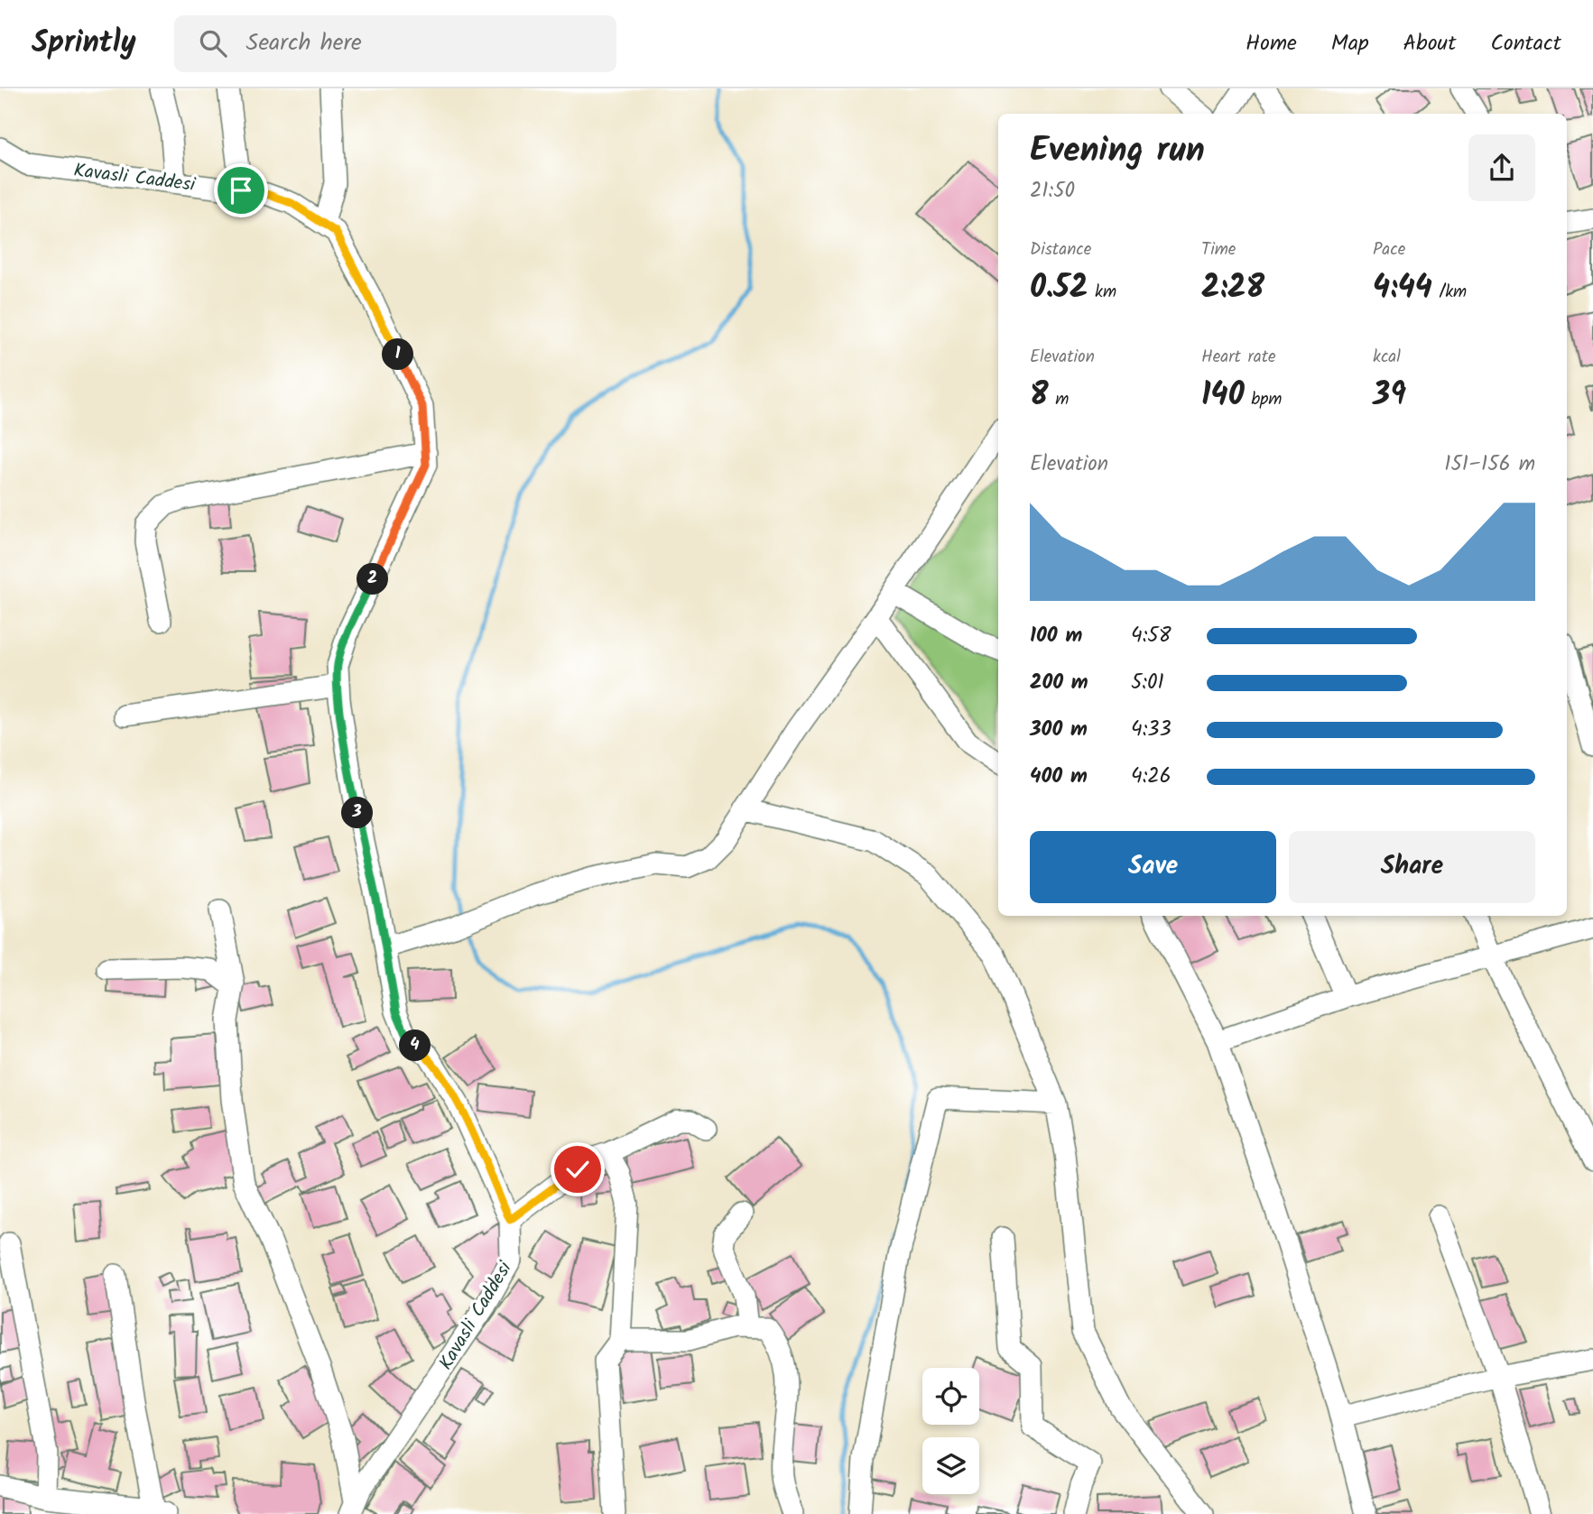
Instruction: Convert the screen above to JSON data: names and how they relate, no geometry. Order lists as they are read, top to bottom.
{
  "streets": {
    "street": ["Kavasli Caddesi"]
  },
  "page": {
    "header": "Sprintly",
    "search": "Search here",
    "nav": [
      "Home",
      "Map",
      "About",
      "Contact"
    ],
    "heading": ["Evening run", "21:50"],
    "stats": [
      ["Distance", "0.52 km"],
      ["Time", "2:28"],
      ["Pace", "4:44 /km"],
      ["Elevation", "8 m"],
      ["Heart rate", "140 bpm"],
      ["kcal", "39"]
    ],
    "pins": [
      "1",
      "2",
      "3",
      "4"
    ],
    "chart": ["Elevation", "151–156 m"],
    "list": [
      {
        "name": "100 m",
        "note": "4:58"
      },
      {
        "name": "200 m",
        "note": "5:01"
      },
      {
        "name": "300 m",
        "note": "4:33"
      },
      {
        "name": "400 m",
        "note": "4:26"
      }
    ],
    "buttons": ["Save", "Share"]
  }
}
